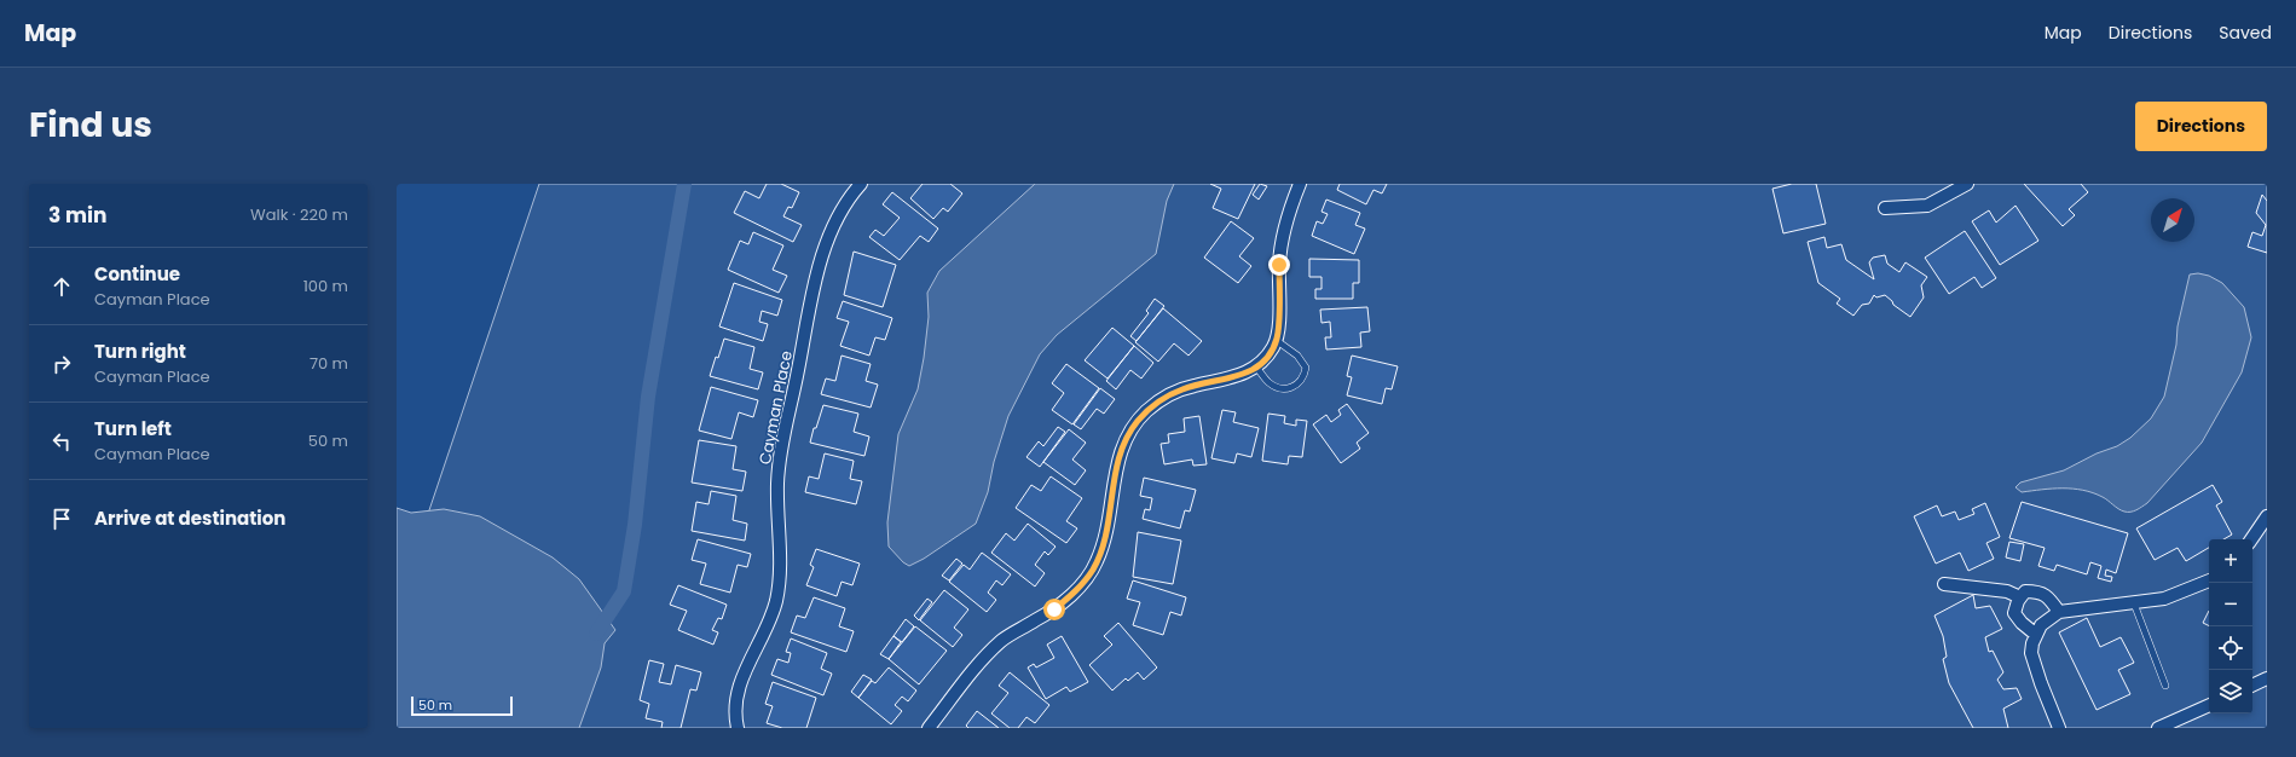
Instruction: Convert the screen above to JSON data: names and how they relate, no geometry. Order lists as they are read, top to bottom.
{
  "streets": {
    "street": ["Cayman Place"]
  },
  "scale_bar": "50 m",
  "north": "top right",
  "page": {
    "header": "Map",
    "nav": ["Map", "Directions", "Saved"],
    "title": "Find us",
    "buttons": "Directions",
    "heading": ["3 min", "Walk · 220 m"],
    "list": [
      ["Continue", "Cayman Place", "100 m"],
      ["Turn right", "Cayman Place", "70 m"],
      ["Turn left", "Cayman Place", "50 m"],
      "Arrive at destination"
    ],
    "map_buttons": ["+", "−"],
    "scale": "50 m"
  }
}
